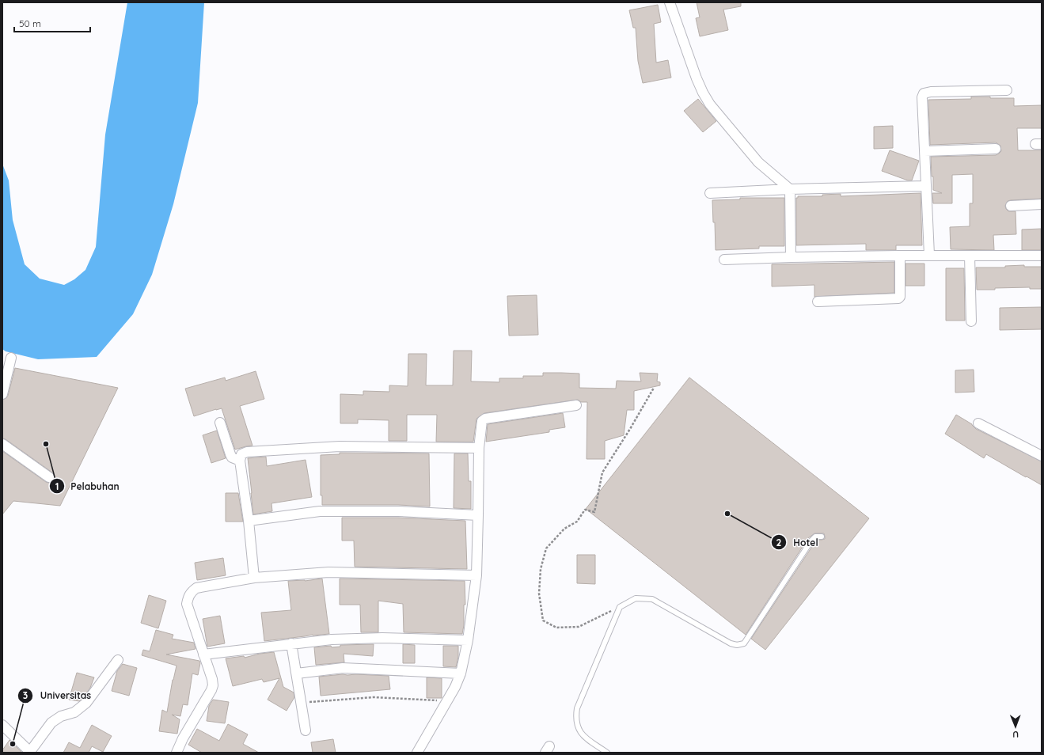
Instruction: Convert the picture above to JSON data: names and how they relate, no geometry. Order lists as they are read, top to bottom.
{
  "places": ["Pelabuhan", "Hotel", "Universitas"],
  "scale_bar": "50 m",
  "north": "bottom"
}
